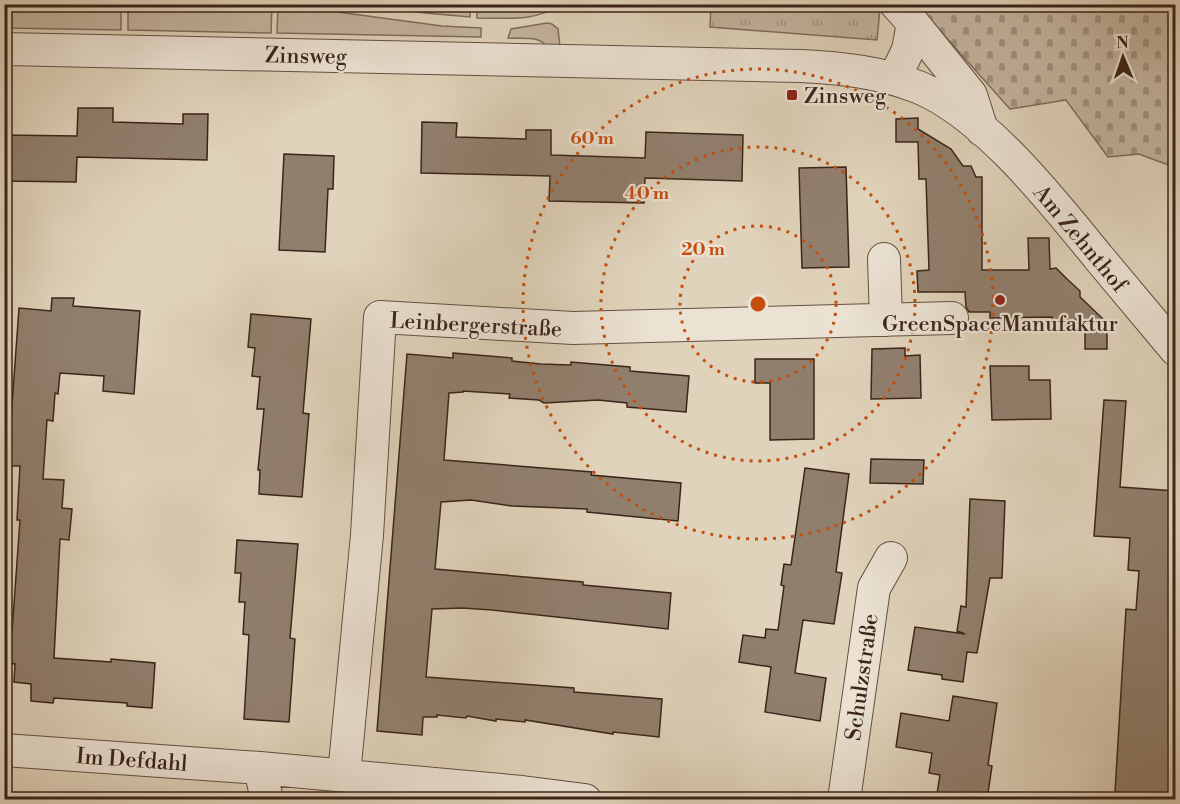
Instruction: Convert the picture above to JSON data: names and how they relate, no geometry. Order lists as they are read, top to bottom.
{
  "streets": {
    "street": [
      "Zinsweg",
      "Am Zehnthof",
      "Leinbergerstraße",
      "Schulzstraße",
      "Im Defdahl"
    ]
  },
  "crossings": [
    ["Zinsweg", "Am Zehnthof"],
    ["Leinbergerstraße", "Im Defdahl"]
  ],
  "places": {
    "transit": ["Zinsweg"],
    "other": ["GreenSpaceManufaktur"]
  },
  "north": "top",
  "rings": ["60 m", "40 m", "20 m"]
}
